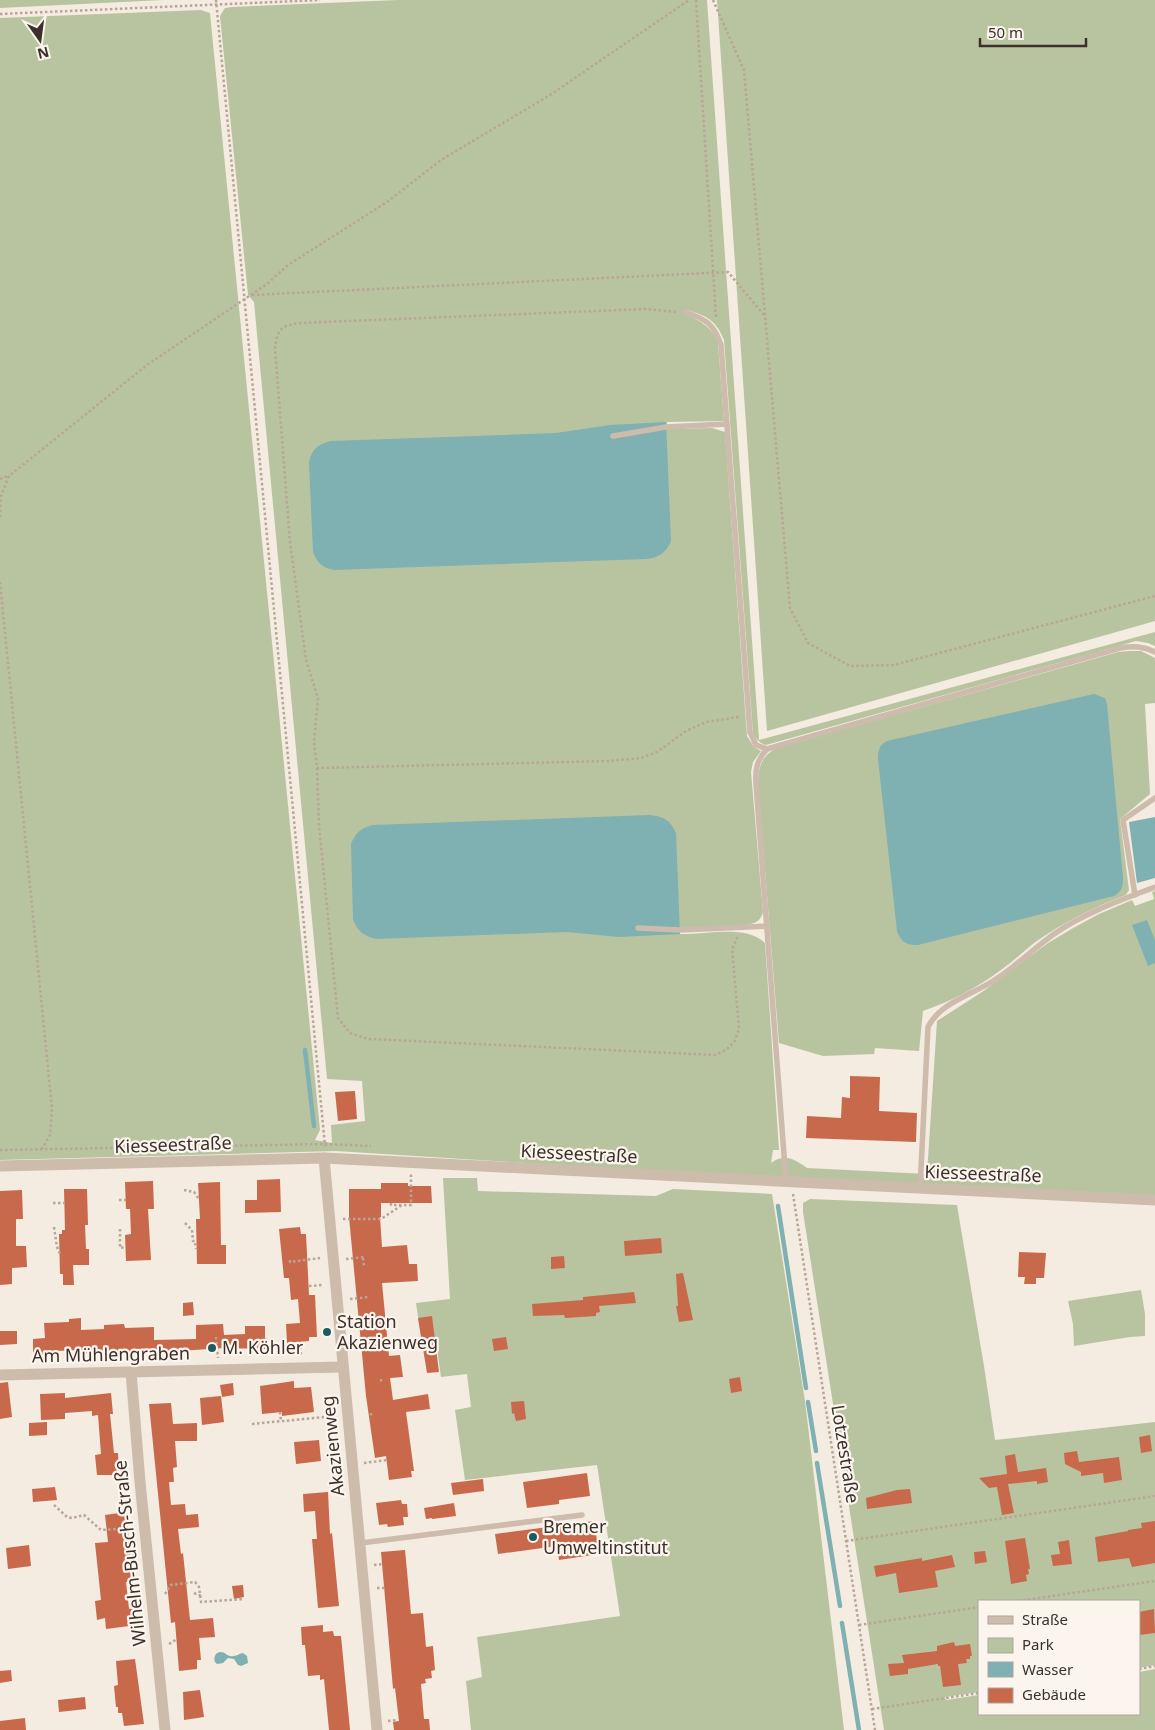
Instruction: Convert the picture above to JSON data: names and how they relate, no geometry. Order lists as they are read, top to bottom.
{
  "streets": {
    "street": [
      "Kiesseestraße",
      "Am Mühlengraben",
      "Akazienweg",
      "Wilhelm-Busch-Straße"
    ],
    "path": ["Lotzestraße"]
  },
  "crossings": [
    ["Kiesseestraße", "Akazienweg"],
    ["Kiesseestraße", "Lotzestraße"],
    ["Am Mühlengraben", "Akazienweg"],
    ["Am Mühlengraben", "Wilhelm-Busch-Straße"]
  ],
  "places": ["Station Akazienweg", "M. Köhler", "Bremer Umweltinstitut"],
  "legend": [
    "Straße",
    "Park",
    "Wasser",
    "Gebäude"
  ],
  "scale_bar": "50 m",
  "north": "bottom"
}
